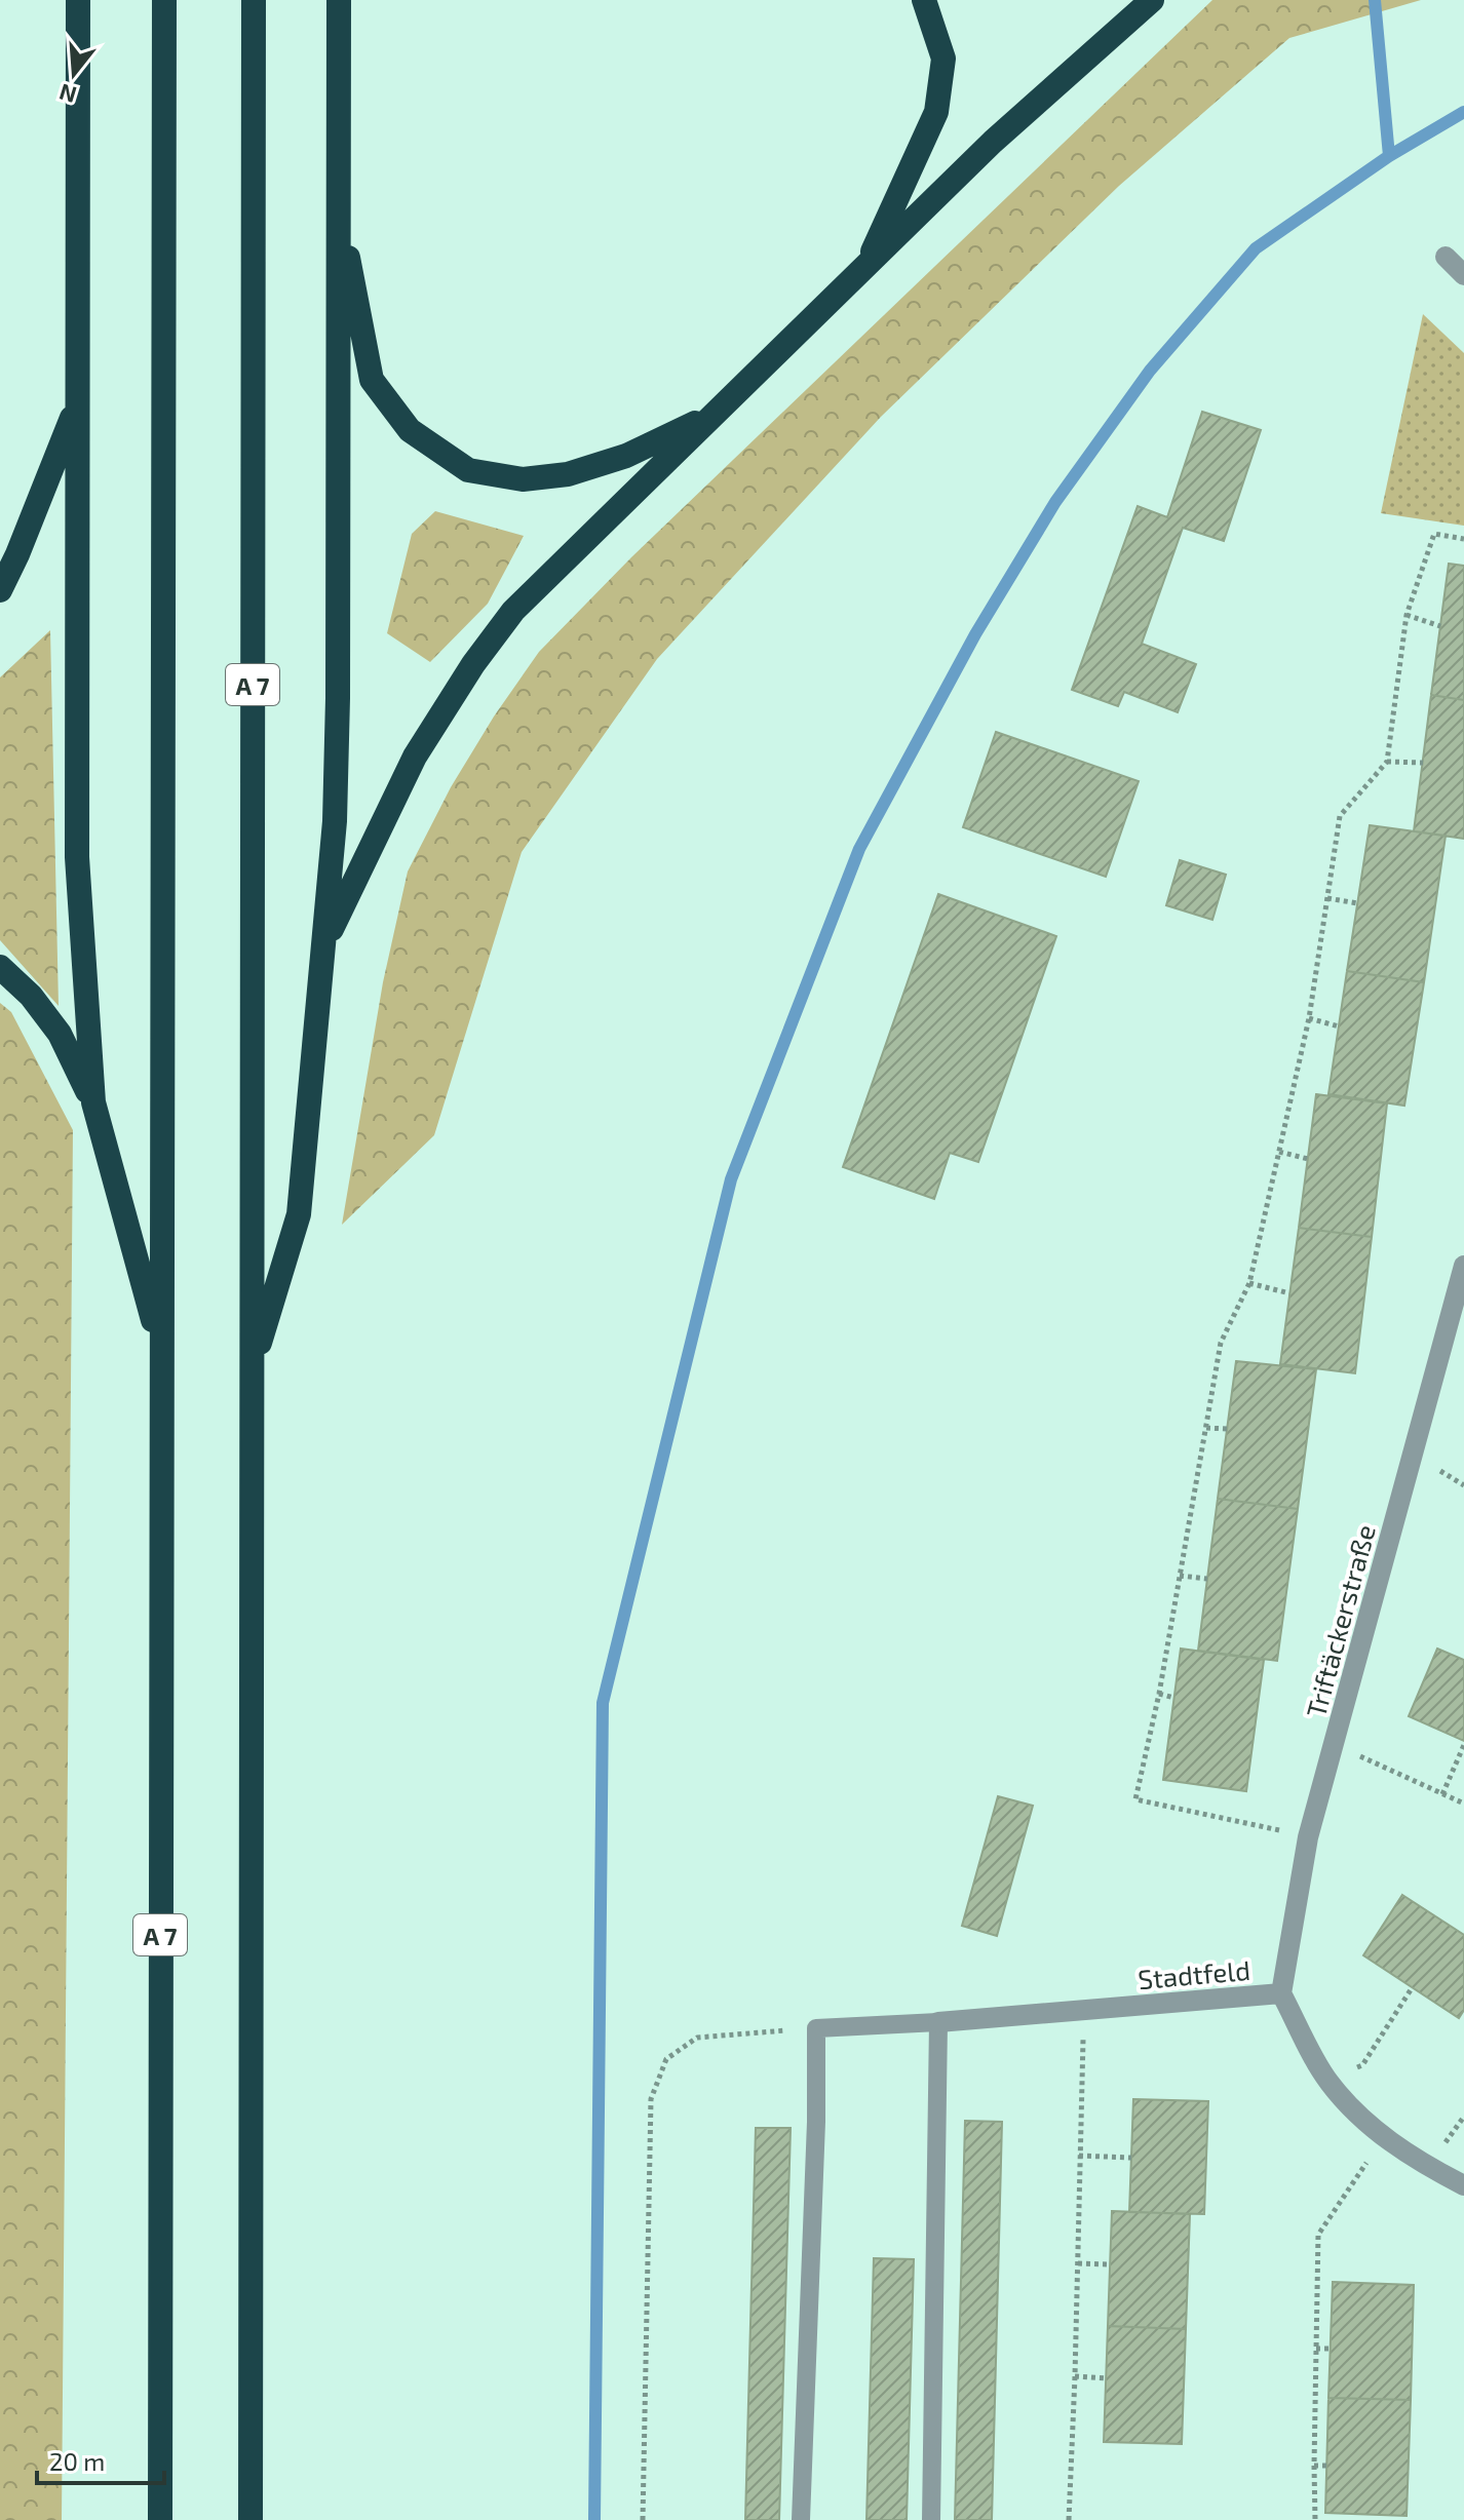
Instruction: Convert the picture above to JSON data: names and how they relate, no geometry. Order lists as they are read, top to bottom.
{
  "streets": {
    "highway": ["A 7"],
    "street": ["Triftäckerstraße", "Stadtfeld"]
  },
  "crossings": [
    ["Triftäckerstraße", "Stadtfeld"]
  ],
  "scale_bar": "20 m",
  "north": "bottom"
}
